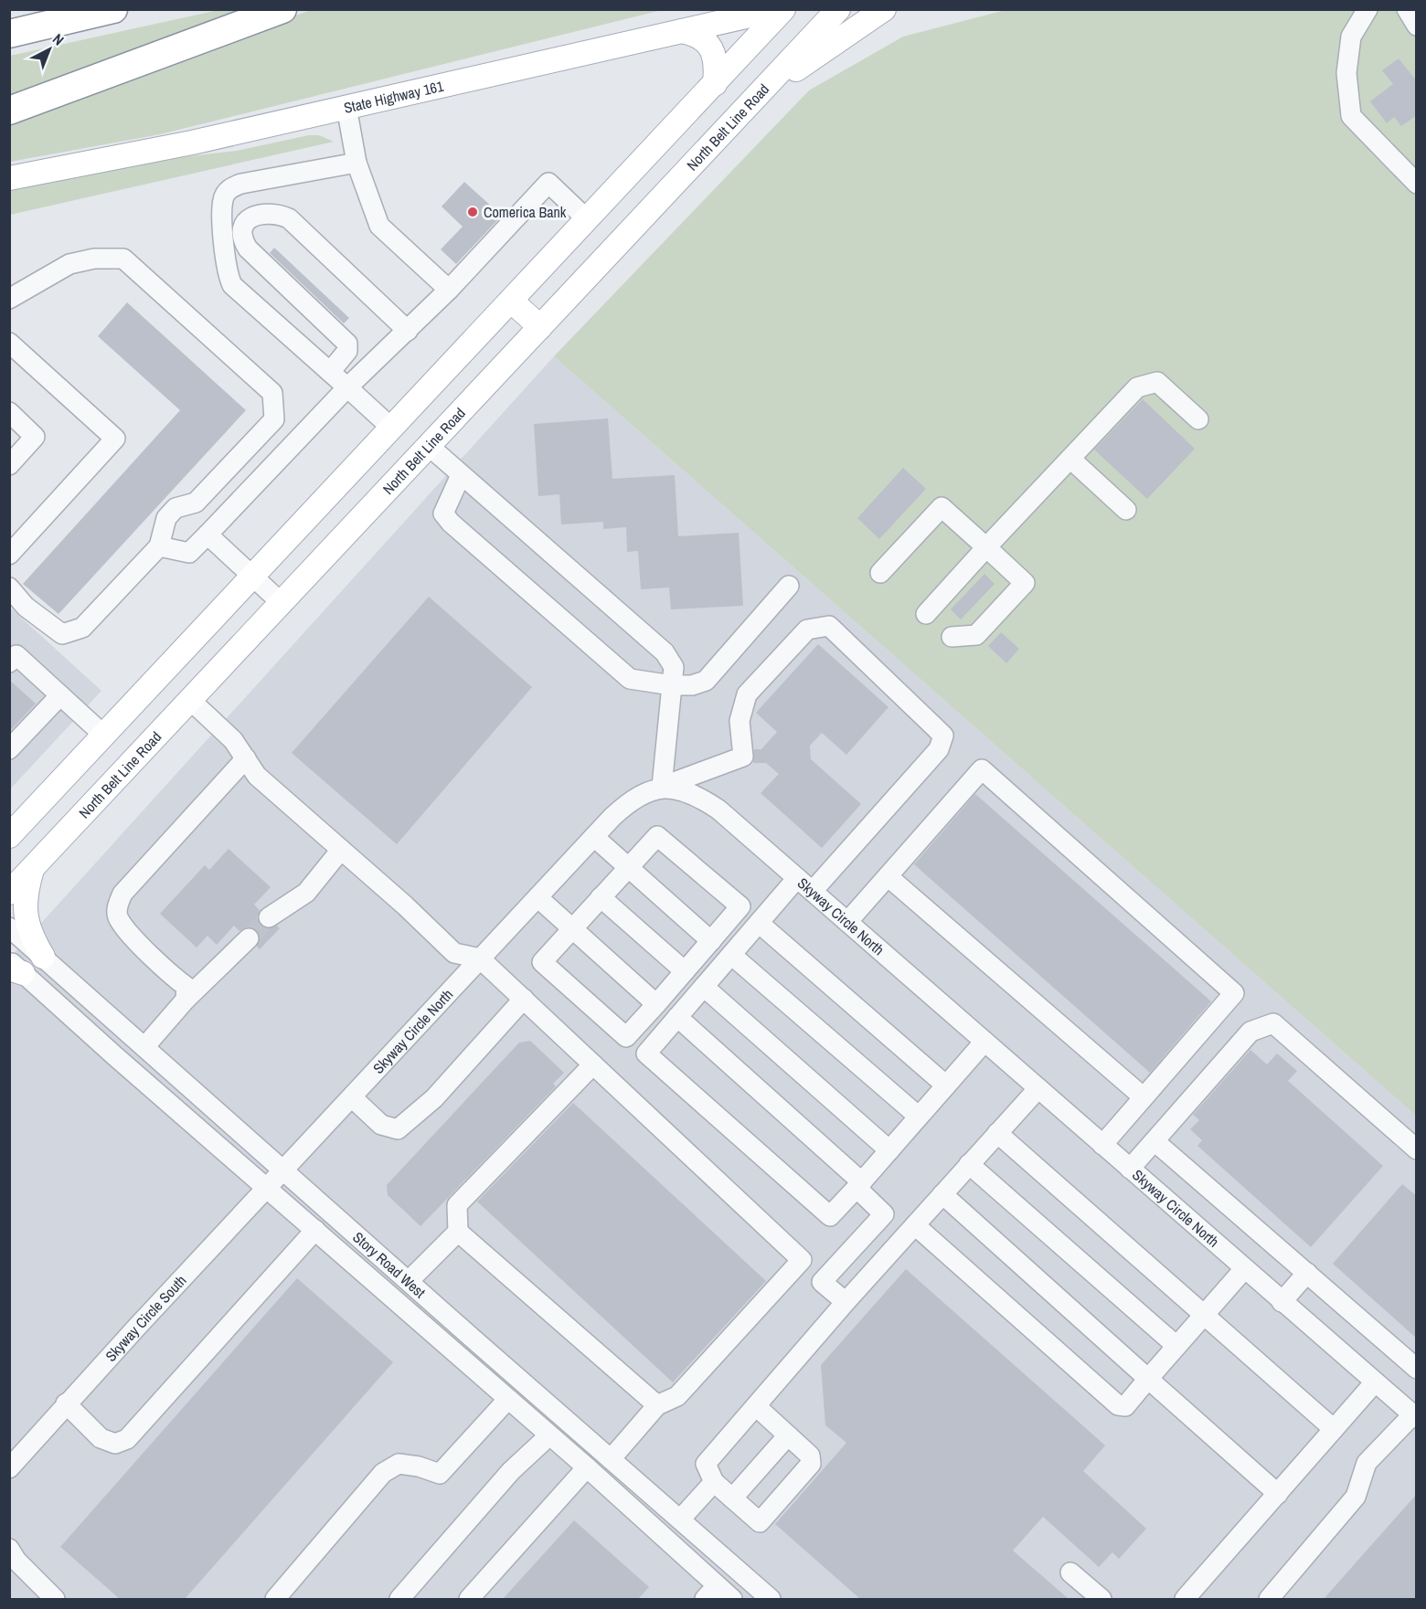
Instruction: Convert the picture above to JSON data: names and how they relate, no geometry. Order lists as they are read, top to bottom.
{
  "streets": {
    "main road": ["State Highway 161", "North Belt Line Road"],
    "street": ["Skyway Circle North", "Story Road West", "Skyway Circle South"]
  },
  "crossings": [
    ["Skyway Circle North", "Story Road West"],
    ["Skyway Circle North", "Skyway Circle South"],
    ["Story Road West", "Skyway Circle South"]
  ],
  "places": ["Comerica Bank"],
  "north": "top right"
}
